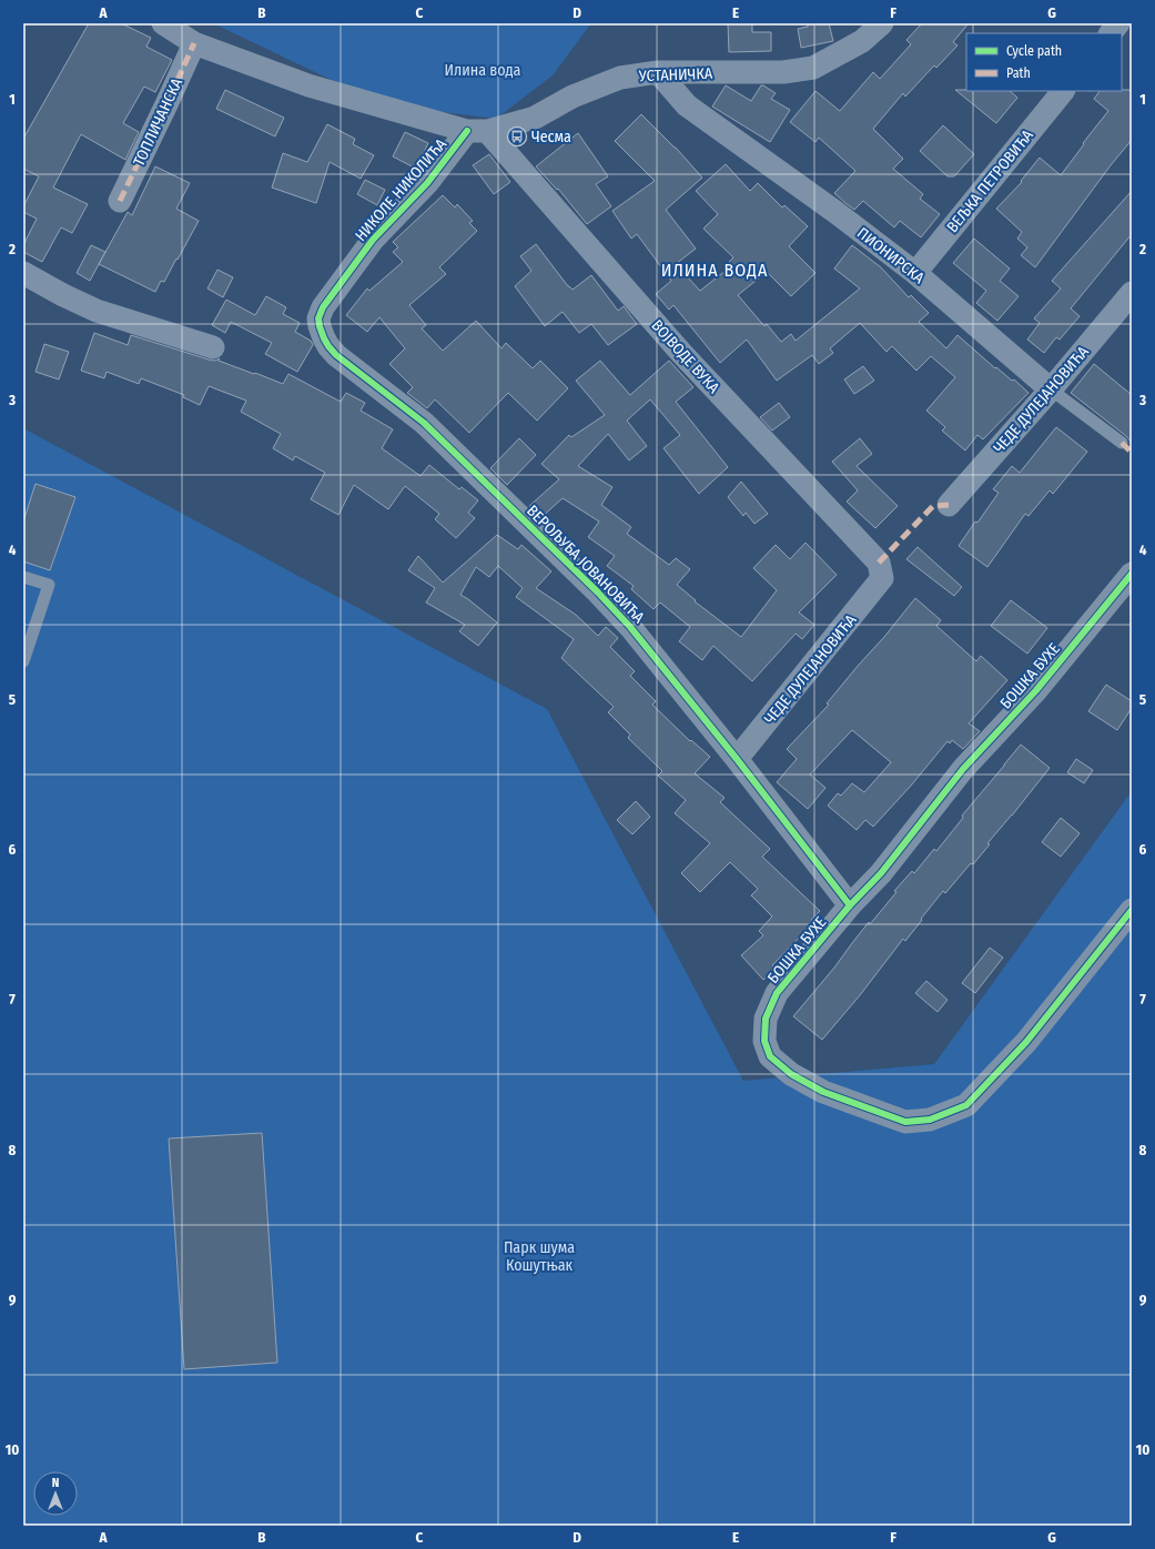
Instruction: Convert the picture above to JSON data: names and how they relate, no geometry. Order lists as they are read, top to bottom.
{
  "streets": {
    "street": [
      "УСТАНИЧКА",
      "ТОПЛИЧАНСКА",
      "ВЕЉКА ПЕТРОВИЋА",
      "НИКОЛЕ НИКОЛИЋА",
      "ПИОНИРСКА",
      "ВОЈВОДЕ ВУКА",
      "ЧЕДЕ ДУЛЕЈАНОВИЋА",
      "ВЕРОЉУБА ЈОВАНОВИЋА",
      "БОШКА БУХЕ"
    ]
  },
  "crossings": [
    ["УСТАНИЧКА", "НИКОЛЕ НИКОЛИЋА"],
    ["УСТАНИЧКА", "ПИОНИРСКА"],
    ["УСТАНИЧКА", "ВОЈВОДЕ ВУКА"],
    ["ВЕЉКА ПЕТРОВИЋА", "ПИОНИРСКА"],
    ["НИКОЛЕ НИКОЛИЋА", "ВОЈВОДЕ ВУКА"],
    ["НИКОЛЕ НИКОЛИЋА", "ВЕРОЉУБА ЈОВАНОВИЋА"],
    ["ПИОНИРСКА", "ЧЕДЕ ДУЛЕЈАНОВИЋА"],
    ["ВОЈВОДЕ ВУКА", "ЧЕДЕ ДУЛЕЈАНОВИЋА"],
    ["ЧЕДЕ ДУЛЕЈАНОВИЋА", "ВЕРОЉУБА ЈОВАНОВИЋА"],
    ["ВЕРОЉУБА ЈОВАНОВИЋА", "БОШКА БУХЕ"]
  ],
  "districts": ["ИЛИНА ВОДА"],
  "parks": ["Илина вода", "Парк шума Кошутњак"],
  "places": {
    "bus stop": ["Чесма"]
  },
  "legend": ["Cycle path", "Path"],
  "north": "top",
  "grid": {
    "columns": [
      "A",
      "B",
      "C",
      "D",
      "E",
      "F",
      "G"
    ],
    "rows": [
      "1",
      "2",
      "3",
      "4",
      "5",
      "6",
      "7",
      "8",
      "9",
      "10"
    ]
  }
}
